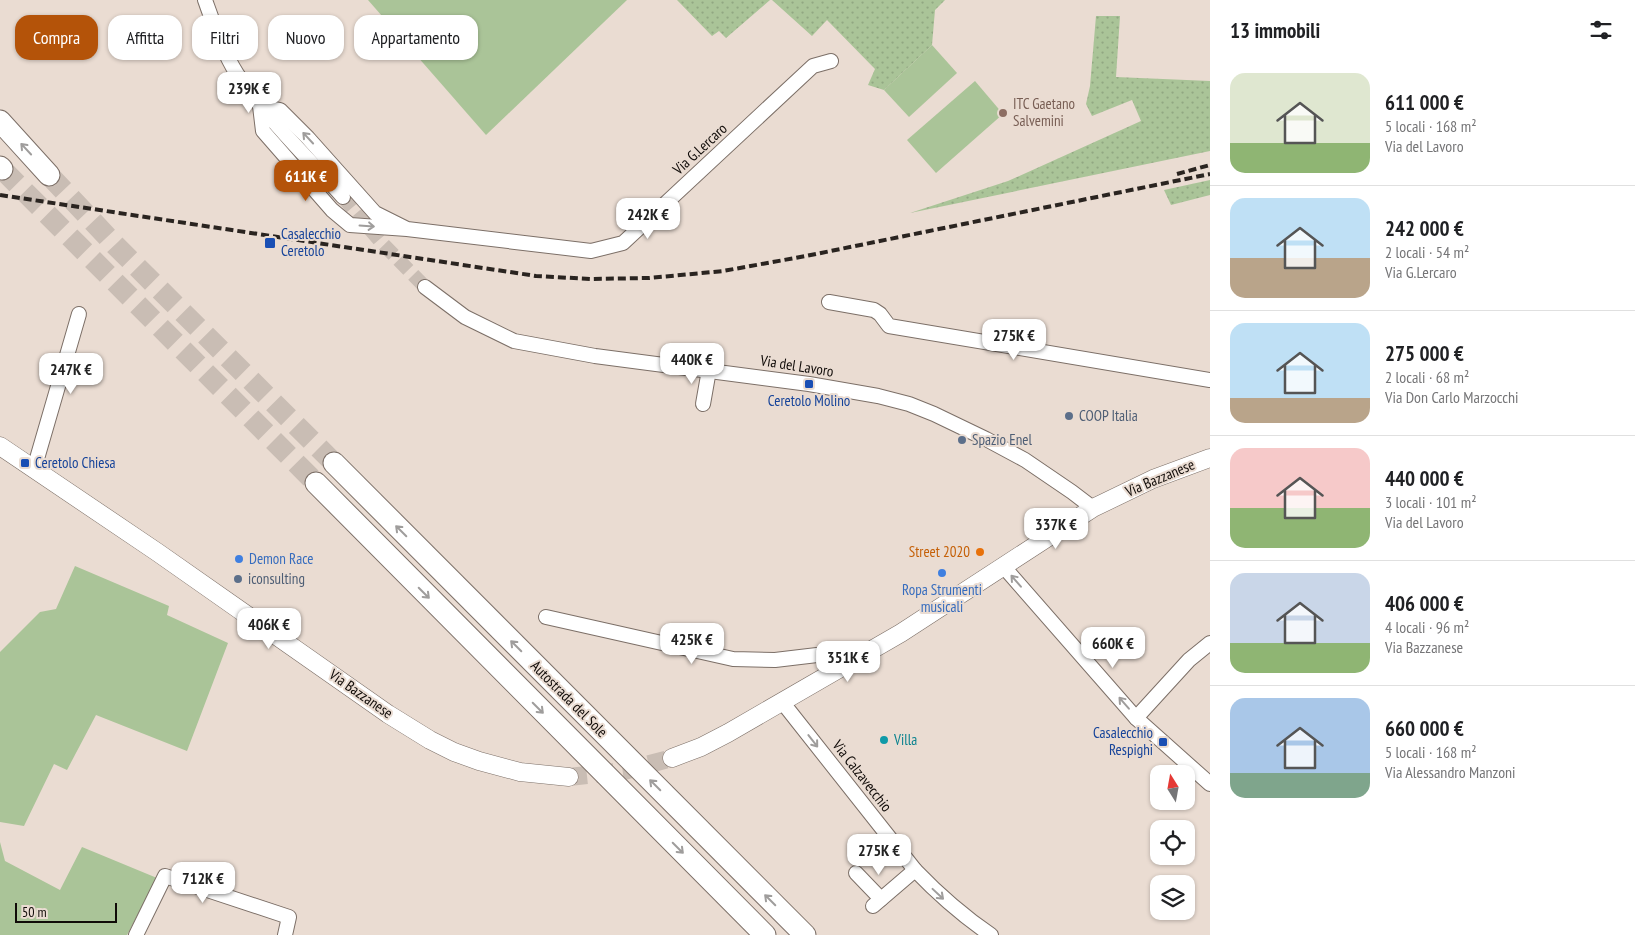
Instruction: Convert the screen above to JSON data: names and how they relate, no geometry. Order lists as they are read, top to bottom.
{
  "streets": {
    "highway": ["Autostrada del Sole"],
    "main road": ["Via Bazzanese"],
    "street": ["Via G.Lercaro", "Via del Lavoro", "Via Calzavecchio"]
  },
  "crossings": [
    ["Via del Lavoro", "Via Bazzanese"],
    ["Via Bazzanese", "Via Calzavecchio"]
  ],
  "one_way": ["Via Calzavecchio"],
  "places": {
    "other": [
      "ITC Gaetano Salvemini",
      "COOP Italia",
      "Spazio Enel",
      "Street 2020",
      "Demon Race",
      "Ropa Strumenti musicali",
      "iconsulting",
      "Villa"
    ],
    "transit": [
      "Casalecchio Ceretolo",
      "Ceretolo Molino",
      "Ceretolo Chiesa",
      "Casalecchio Respighi"
    ]
  },
  "scale_bar": "50 m",
  "north": "top",
  "page": {
    "heading": "13 immobili",
    "chip": [
      "Compra",
      "Affitta",
      "Filtri",
      "Nuovo",
      "Appartamento"
    ],
    "list": [
      {
        "name": "611 000 €",
        "note": "5 locali · 168 m² · Via del Lavoro"
      },
      {
        "name": "242 000 €",
        "note": "2 locali · 54 m² · Via G.Lercaro"
      },
      {
        "name": "275 000 €",
        "note": "2 locali · 68 m² · Via Don Carlo Marzocchi"
      },
      {
        "name": "440 000 €",
        "note": "3 locali · 101 m² · Via del Lavoro"
      },
      {
        "name": "406 000 €",
        "note": "4 locali · 96 m² · Via Bazzanese"
      },
      {
        "name": "660 000 €",
        "note": "5 locali · 168 m² · Via Alessandro Manzoni"
      }
    ],
    "price": [
      "239K €",
      "611K €",
      "242K €",
      "275K €",
      "440K €",
      "247K €",
      "337K €",
      "406K €",
      "425K €",
      "660K €",
      "351K €",
      "275K €",
      "712K €"
    ],
    "scale": "50 m"
  }
}
